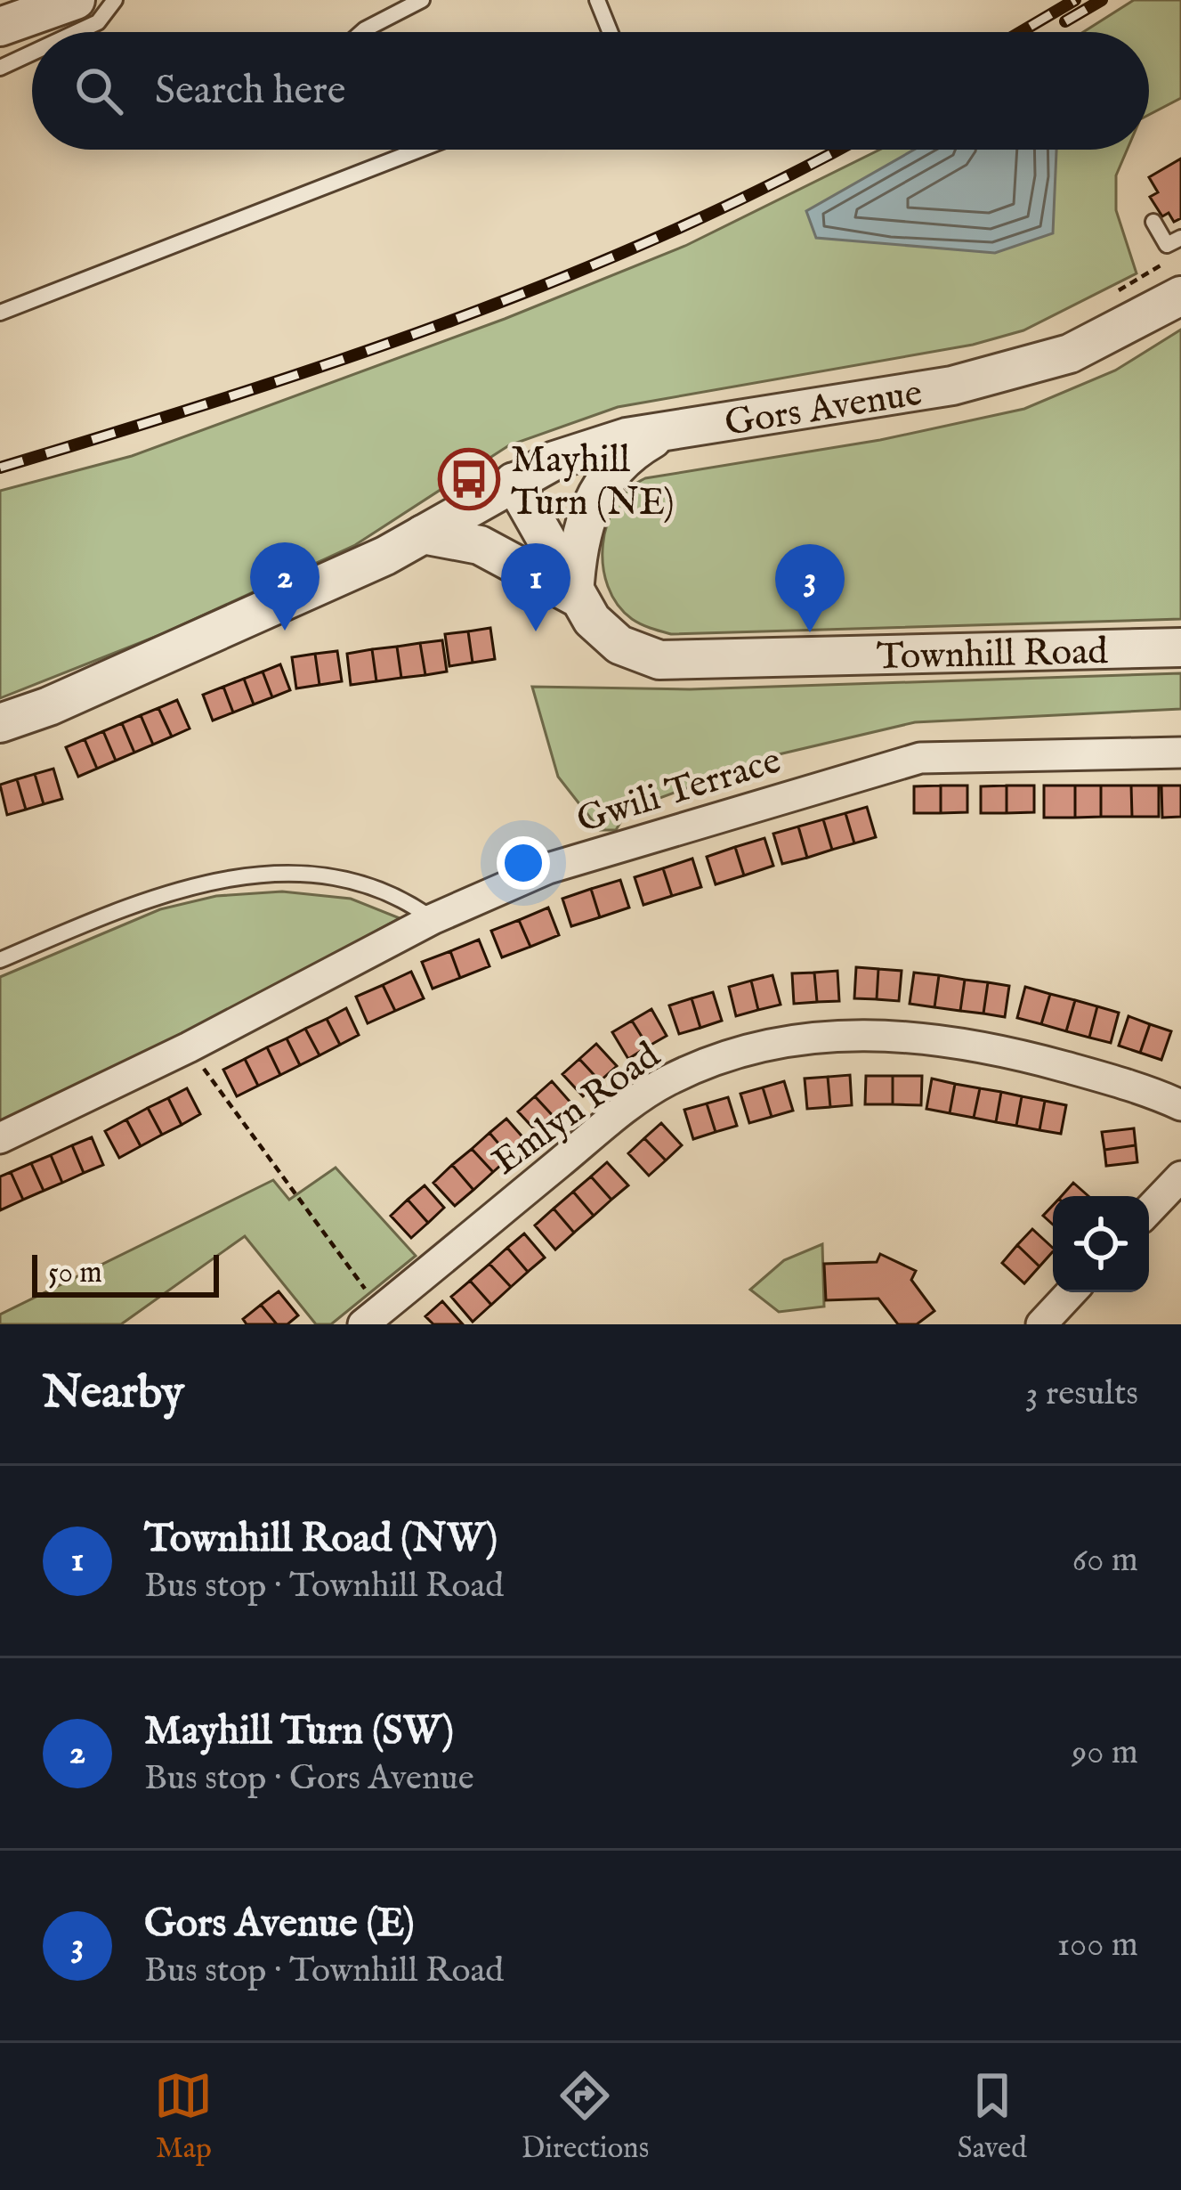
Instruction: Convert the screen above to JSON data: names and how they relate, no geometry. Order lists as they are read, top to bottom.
{
  "streets": {
    "street": [
      "Gors Avenue",
      "Townhill Road",
      "Gwili Terrace",
      "Emlyn Road"
    ]
  },
  "crossings": [
    ["Gors Avenue", "Townhill Road"]
  ],
  "places": {
    "bus stop": ["Mayhill Turn (NE)"]
  },
  "scale_bar": "50 m",
  "page": {
    "search": "Search here",
    "pins": ["2", "1", "3"],
    "scale": "50 m",
    "heading": ["Nearby", "3 results"],
    "list": [
      {
        "mark": "1",
        "name": "Townhill Road (NW)",
        "note": "Bus stop · Townhill Road",
        "value": "60 m"
      },
      {
        "mark": "2",
        "name": "Mayhill Turn (SW)",
        "note": "Bus stop · Gors Avenue",
        "value": "90 m"
      },
      {
        "mark": "3",
        "name": "Gors Avenue (E)",
        "note": "Bus stop · Townhill Road",
        "value": "100 m"
      }
    ],
    "nav": ["Map", "Directions", "Saved"]
  }
}
